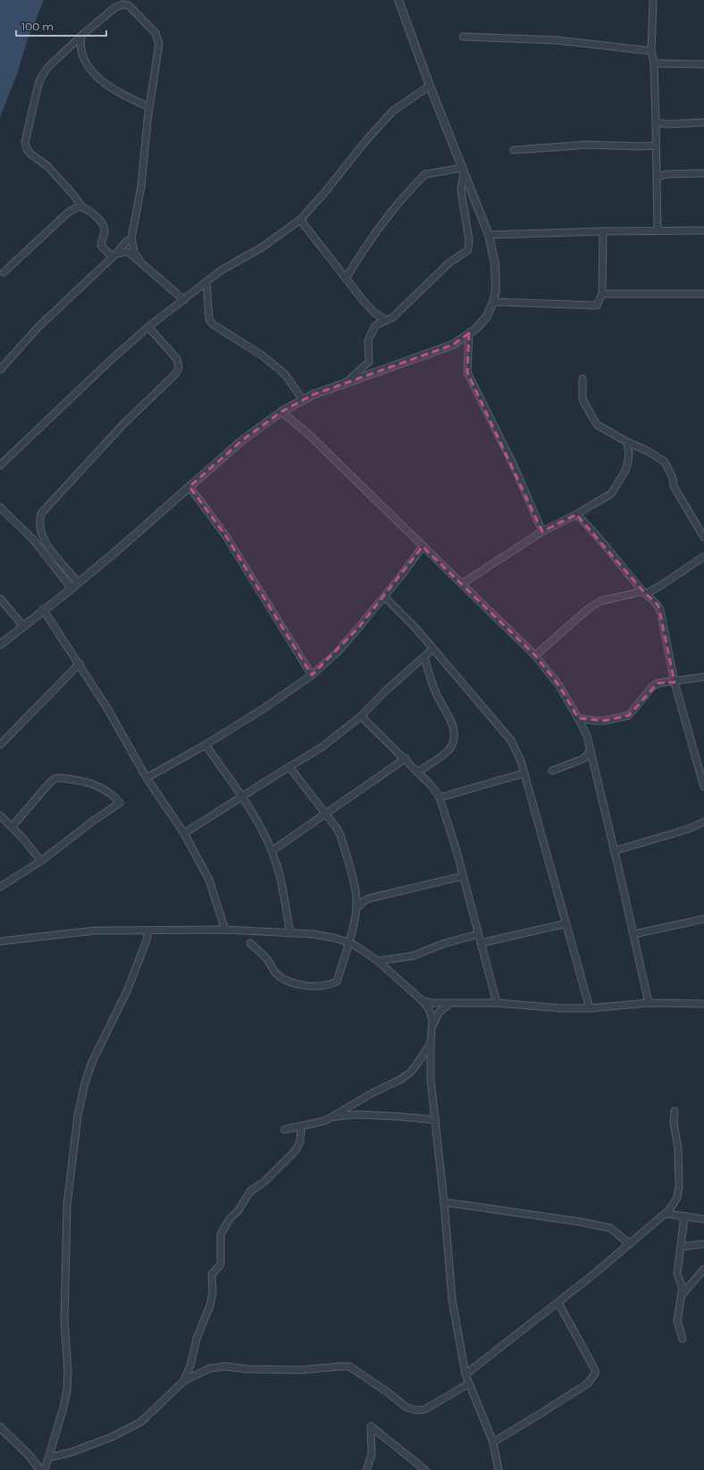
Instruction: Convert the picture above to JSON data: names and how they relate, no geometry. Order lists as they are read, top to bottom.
{
  "scale_bar": "100 m"
}
